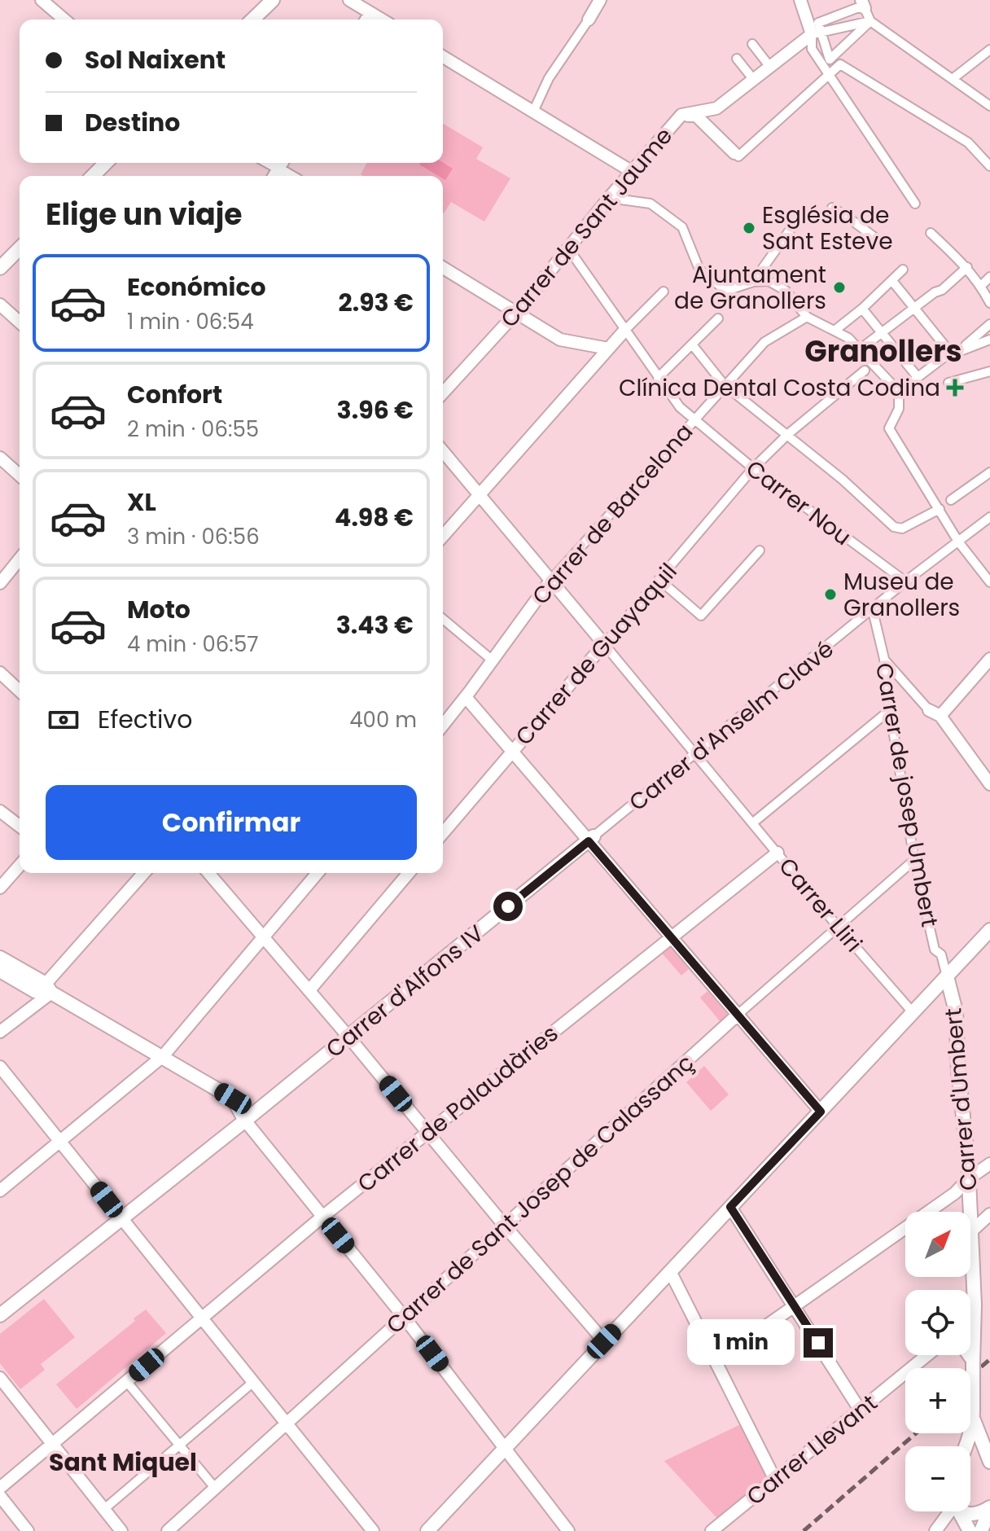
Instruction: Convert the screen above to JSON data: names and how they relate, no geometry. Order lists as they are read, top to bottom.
{
  "streets": {
    "street": [
      "Carrer de Sant Jaume",
      "Carrer Nou",
      "Carrer de Barcelona",
      "Carrer de Guayaquil",
      "Carrer d'Anselm Clavé",
      "Carrer de josep Umbert",
      "Carrer Lliri",
      "Carrer d'Alfons IV",
      "Carrer d'Umbert",
      "Carrer de Palaudàries",
      "Carrer de Sant Josep de Calassanç",
      "Carrer Llevant"
    ]
  },
  "crossings": [
    ["Carrer de Sant Jaume", "Carrer Nou"],
    ["Carrer Nou", "Carrer de Barcelona"],
    ["Carrer Nou", "Carrer de Guayaquil"],
    ["Carrer Nou", "Carrer d'Anselm Clavé"],
    ["Carrer de Guayaquil", "Carrer Lliri"],
    ["Carrer d'Anselm Clavé", "Carrer de josep Umbert"],
    ["Carrer d'Anselm Clavé", "Carrer Lliri"],
    ["Carrer d'Anselm Clavé", "Carrer d'Alfons IV"],
    ["Carrer de josep Umbert", "Carrer d'Umbert"],
    ["Carrer de josep Umbert", "Carrer de Sant Josep de Calassanç"],
    ["Carrer Lliri", "Carrer de Palaudàries"],
    ["Carrer Lliri", "Carrer de Sant Josep de Calassanç"]
  ],
  "districts": ["Granollers", "Sant Miquel"],
  "places": {
    "other": ["Església de Sant Esteve", "Ajuntament de Granollers", "Museu de Granollers"],
    "health": ["Clínica Dental Costa Codina"]
  },
  "north": "top right",
  "page": {
    "banner": ["Sol Naixent", "Destino"],
    "heading": "Elige un viaje",
    "list": [
      {
        "name": "Económico",
        "note": "1 min · 06:54",
        "value": "2.93 €"
      },
      {
        "name": "Confort",
        "note": "2 min · 06:55",
        "value": "3.96 €"
      },
      {
        "name": "XL",
        "note": "3 min · 06:56",
        "value": "4.98 €"
      },
      {
        "name": "Moto",
        "note": "4 min · 06:57",
        "value": "3.43 €"
      }
    ],
    "pay": ["Efectivo", "400 m"],
    "buttons": "Confirmar",
    "map_buttons": ["+", "−"],
    "bubble": "1 min"
  }
}
